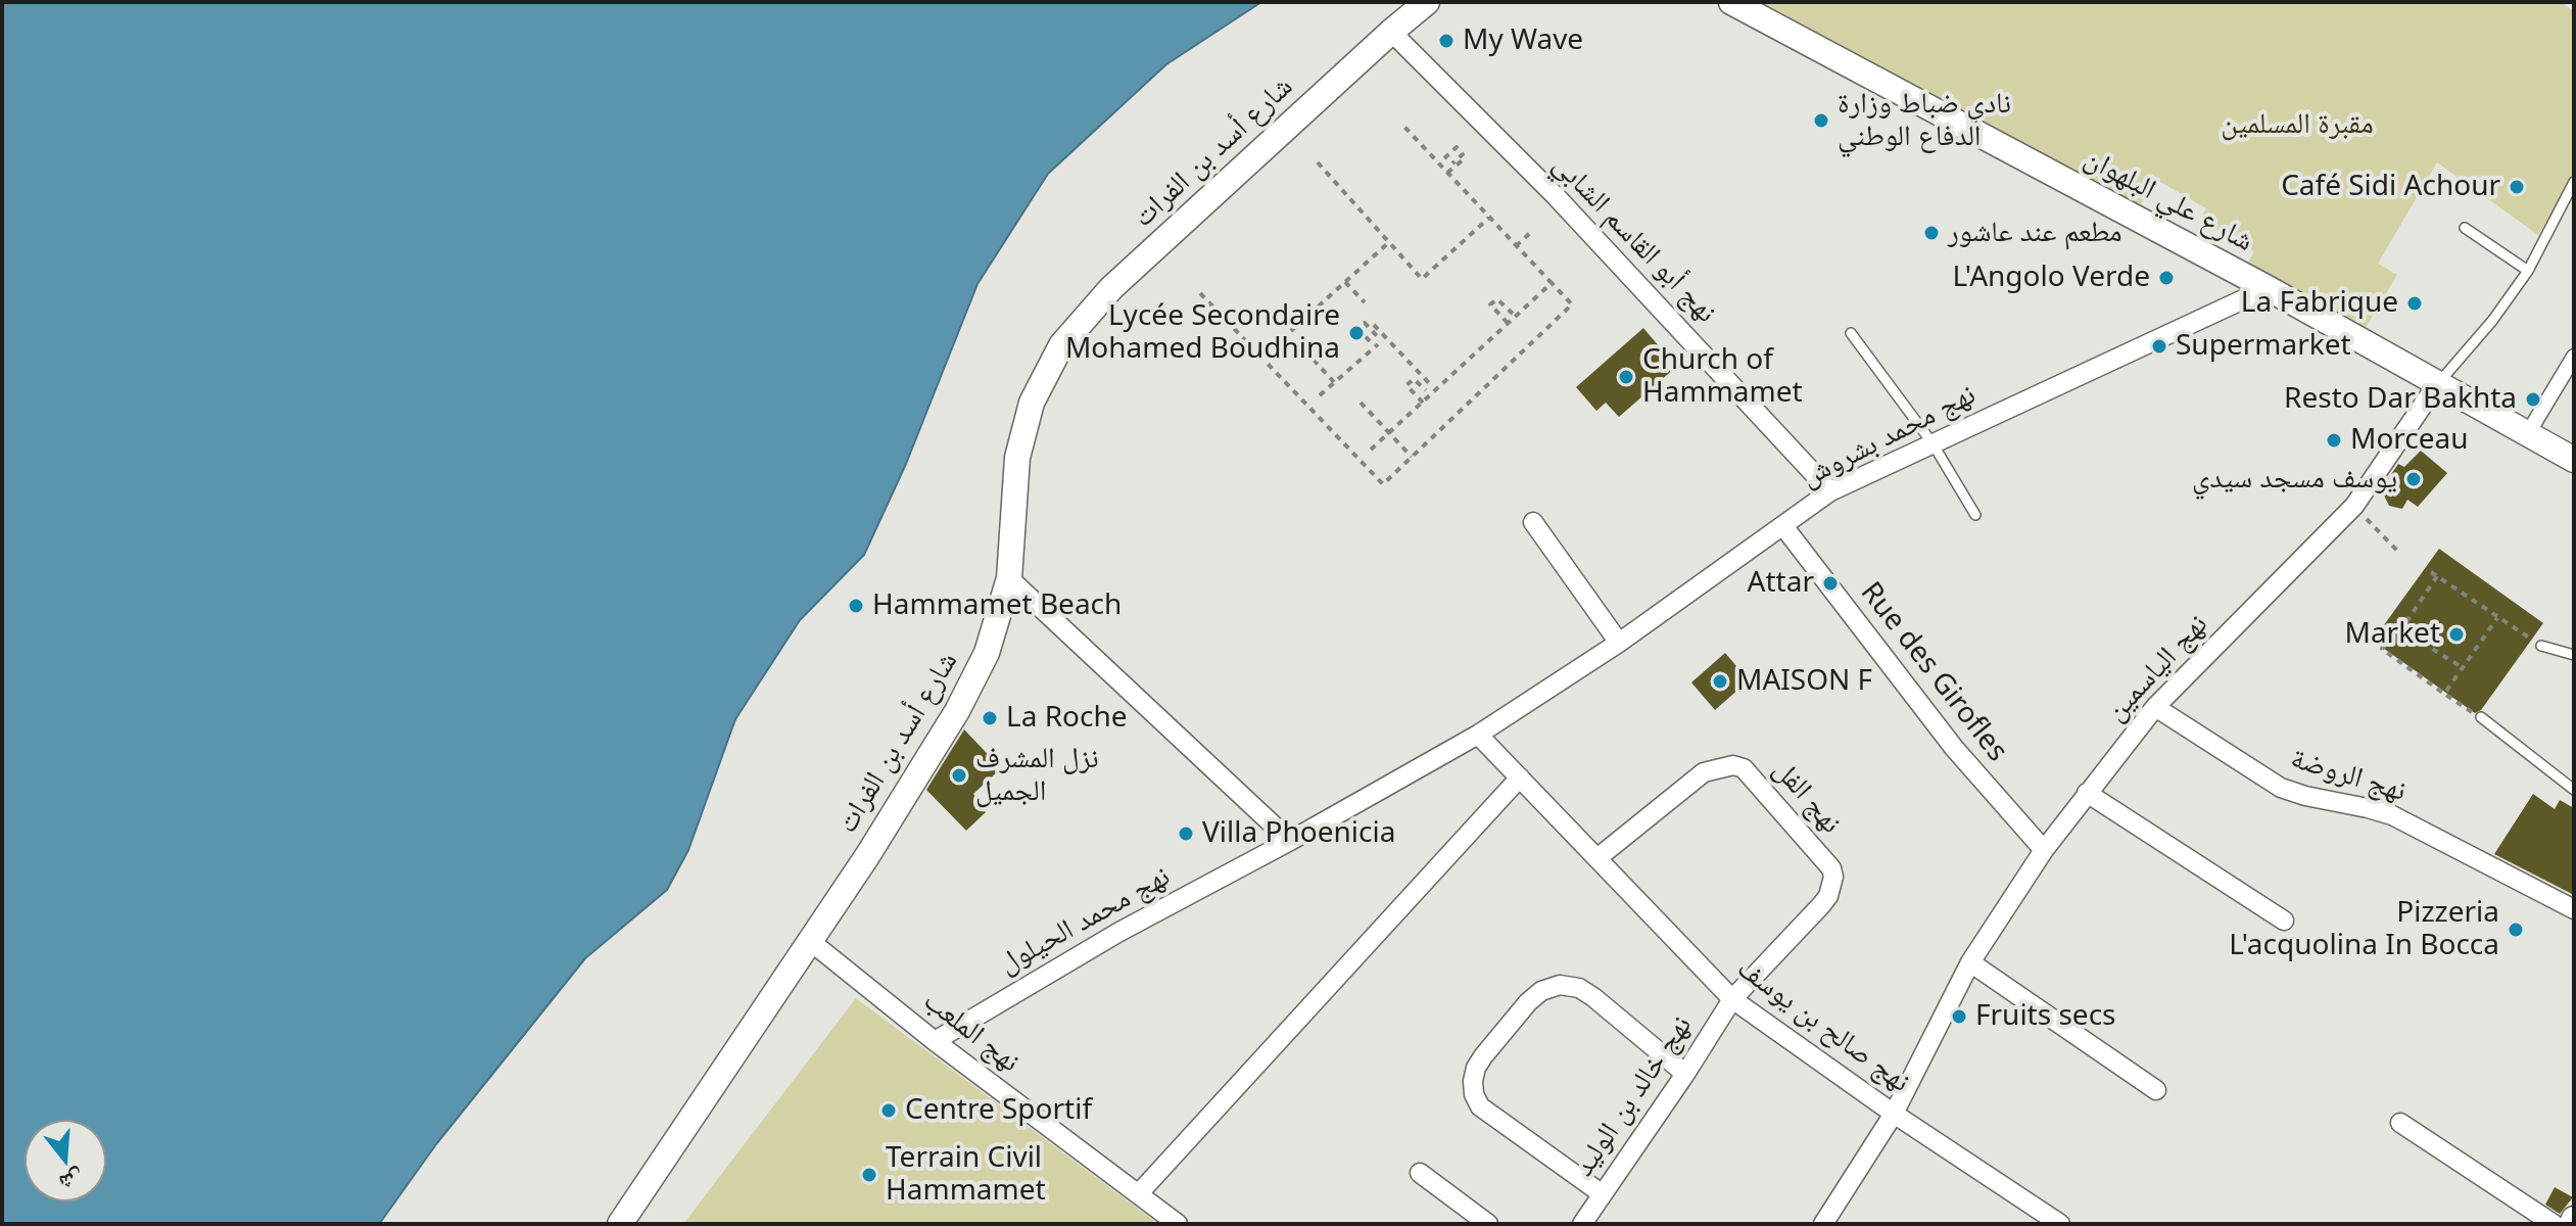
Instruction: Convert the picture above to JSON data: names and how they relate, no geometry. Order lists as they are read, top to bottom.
{
  "streets": {
    "street": [
      "شارع أسد بن الفرات",
      "شارع علي البلهوان",
      "نهج أبو القاسم الشابي",
      "نهج محمد بشروش",
      "نهج الياسمين",
      "Rue des Girofles",
      "نهج الروضة",
      "نهج الفل",
      "نهج محمد الحيلول",
      "نهج صالح بن يوسف",
      "نهج الملعب",
      "نهج خالد بن الوليد"
    ]
  },
  "crossings": [
    ["شارع أسد بن الفرات", "نهج أبو القاسم الشابي"],
    ["شارع أسد بن الفرات", "نهج الملعب"],
    ["شارع علي البلهوان", "نهج محمد بشروش"],
    ["شارع علي البلهوان", "نهج الياسمين"],
    ["نهج أبو القاسم الشابي", "نهج محمد بشروش"],
    ["نهج محمد بشروش", "Rue des Girofles"],
    ["نهج محمد بشروش", "نهج محمد الحيلول"],
    ["نهج محمد بشروش", "نهج صالح بن يوسف"],
    ["نهج الياسمين", "Rue des Girofles"],
    ["نهج الياسمين", "نهج الروضة"],
    ["نهج الياسمين", "نهج صالح بن يوسف"],
    ["نهج الفل", "نهج صالح بن يوسف"],
    ["نهج الفل", "نهج خالد بن الوليد"],
    ["نهج محمد الحيلول", "نهج صالح بن يوسف"],
    ["نهج محمد الحيلول", "نهج الملعب"],
    ["نهج صالح بن يوسف", "نهج خالد بن الوليد"]
  ],
  "parks": ["مقبرة المسلمين"],
  "places": [
    "My Wave",
    "نادي ضباط وزارة الدفاع الوطني",
    "Café Sidi Achour",
    "مطعم عند عاشور",
    "L'Angolo Verde",
    "La Fabrique",
    "Lycée Secondaire Mohamed Boudhina",
    "Supermarket",
    "Church of Hammamet",
    "Resto Dar Bakhta",
    "Morceau",
    "يوسف مسجد سيدي",
    "Attar",
    "Hammamet Beach",
    "Market",
    "MAISON F",
    "La Roche",
    "نزل المشرف الجميل",
    "Villa Phoenicia",
    "Pizzeria L'acquolina In Bocca",
    "Fruits secs",
    "Centre Sportif",
    "Terrain Civil Hammamet"
  ],
  "north": "bottom"
}
